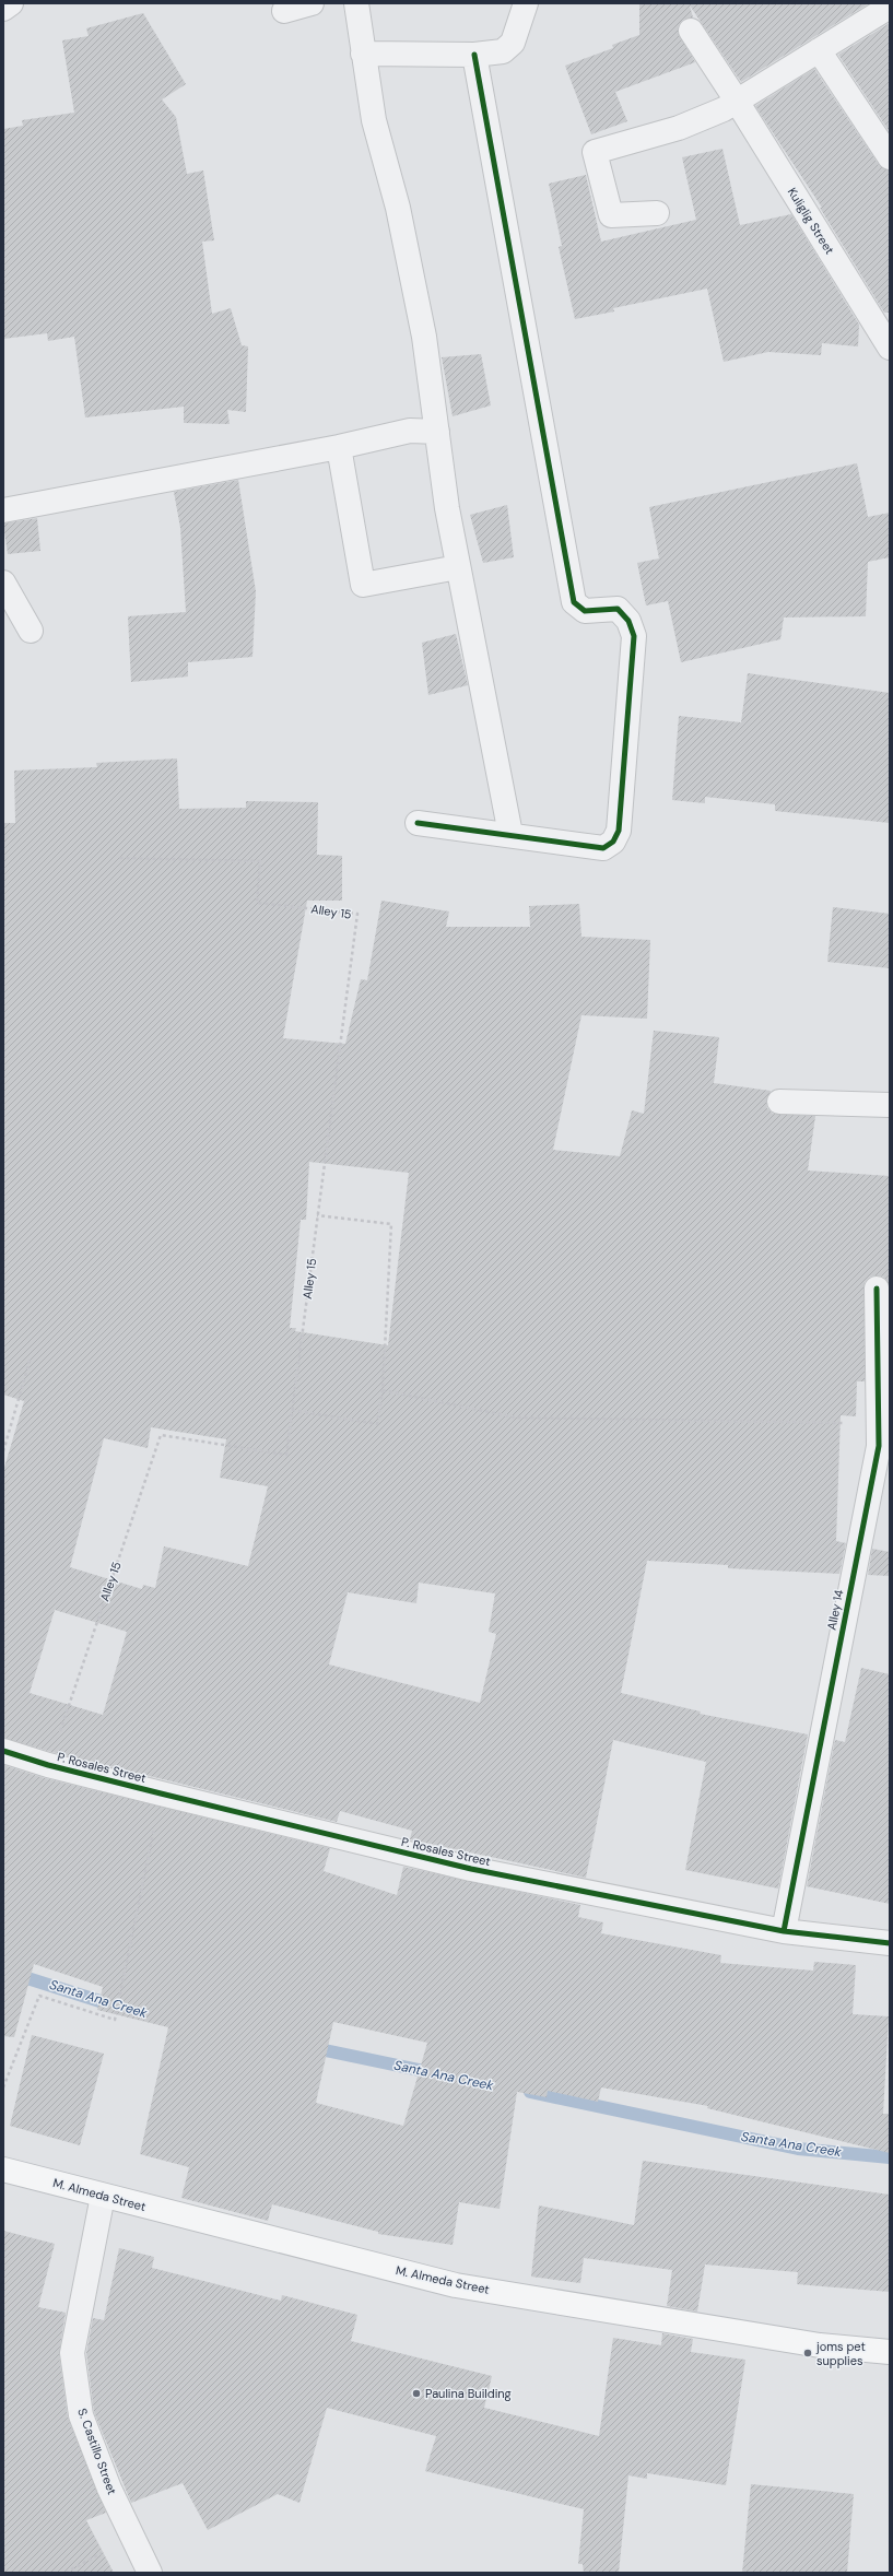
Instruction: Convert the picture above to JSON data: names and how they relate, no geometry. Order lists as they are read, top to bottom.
{
  "streets": {
    "main road": ["M. Almeda Street"],
    "street": [
      "Kuliglig Street",
      "Alley 14",
      "P. Rosales Street",
      "S. Castillo Street"
    ],
    "path": ["Alley 15"]
  },
  "crossings": [
    ["Alley 15", "P. Rosales Street"],
    ["Alley 14", "P. Rosales Street"],
    ["M. Almeda Street", "S. Castillo Street"]
  ],
  "water": ["Santa Ana Creek"],
  "places": ["joms pet supplies", "Paulina Building"]
}
